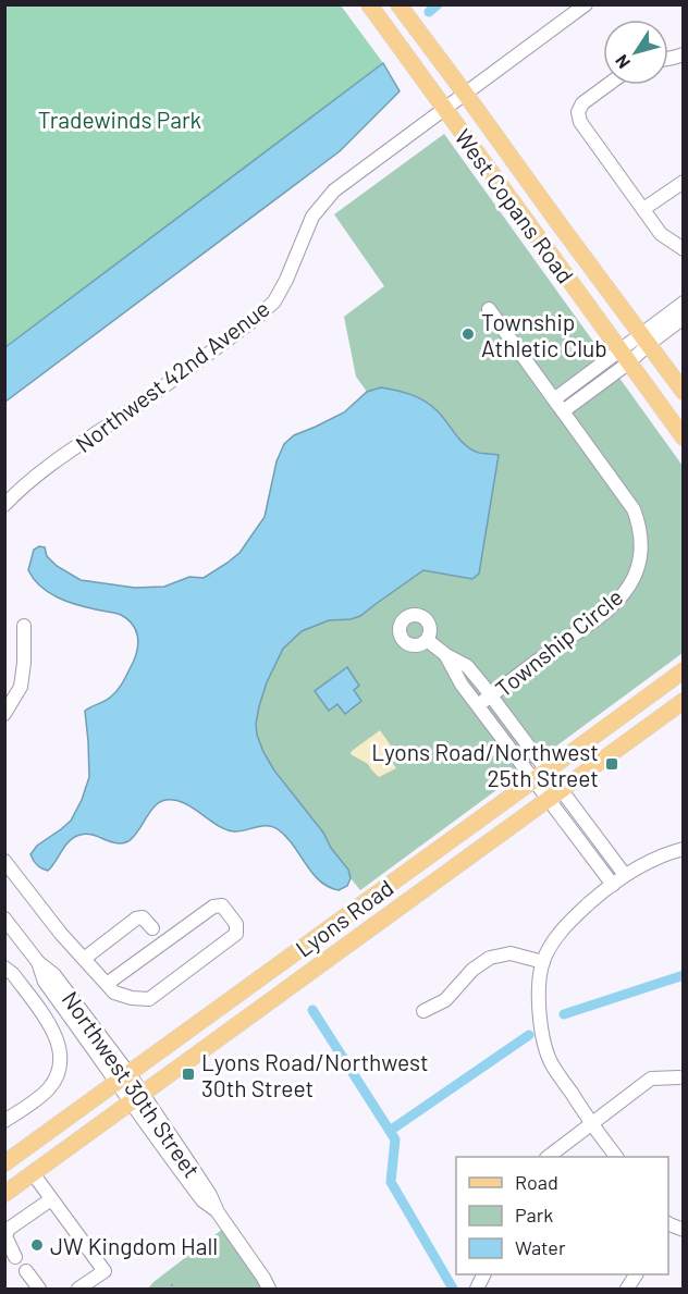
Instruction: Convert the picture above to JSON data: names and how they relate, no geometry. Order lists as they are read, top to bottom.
{
  "streets": {
    "main road": ["West Copans Road", "Lyons Road"],
    "street": ["Northwest 42nd Avenue", "Township Circle", "Northwest 30th Street"]
  },
  "crossings": [
    ["West Copans Road", "Northwest 42nd Avenue"],
    ["Lyons Road", "Northwest 30th Street"]
  ],
  "parks": ["Tradewinds Park"],
  "places": {
    "other": ["Township Athletic Club", "JW Kingdom Hall"],
    "transit": ["Lyons Road/Northwest 25th Street", "Lyons Road/Northwest 30th Street"]
  },
  "legend": ["Road", "Park", "Water"],
  "north": "bottom left"
}
